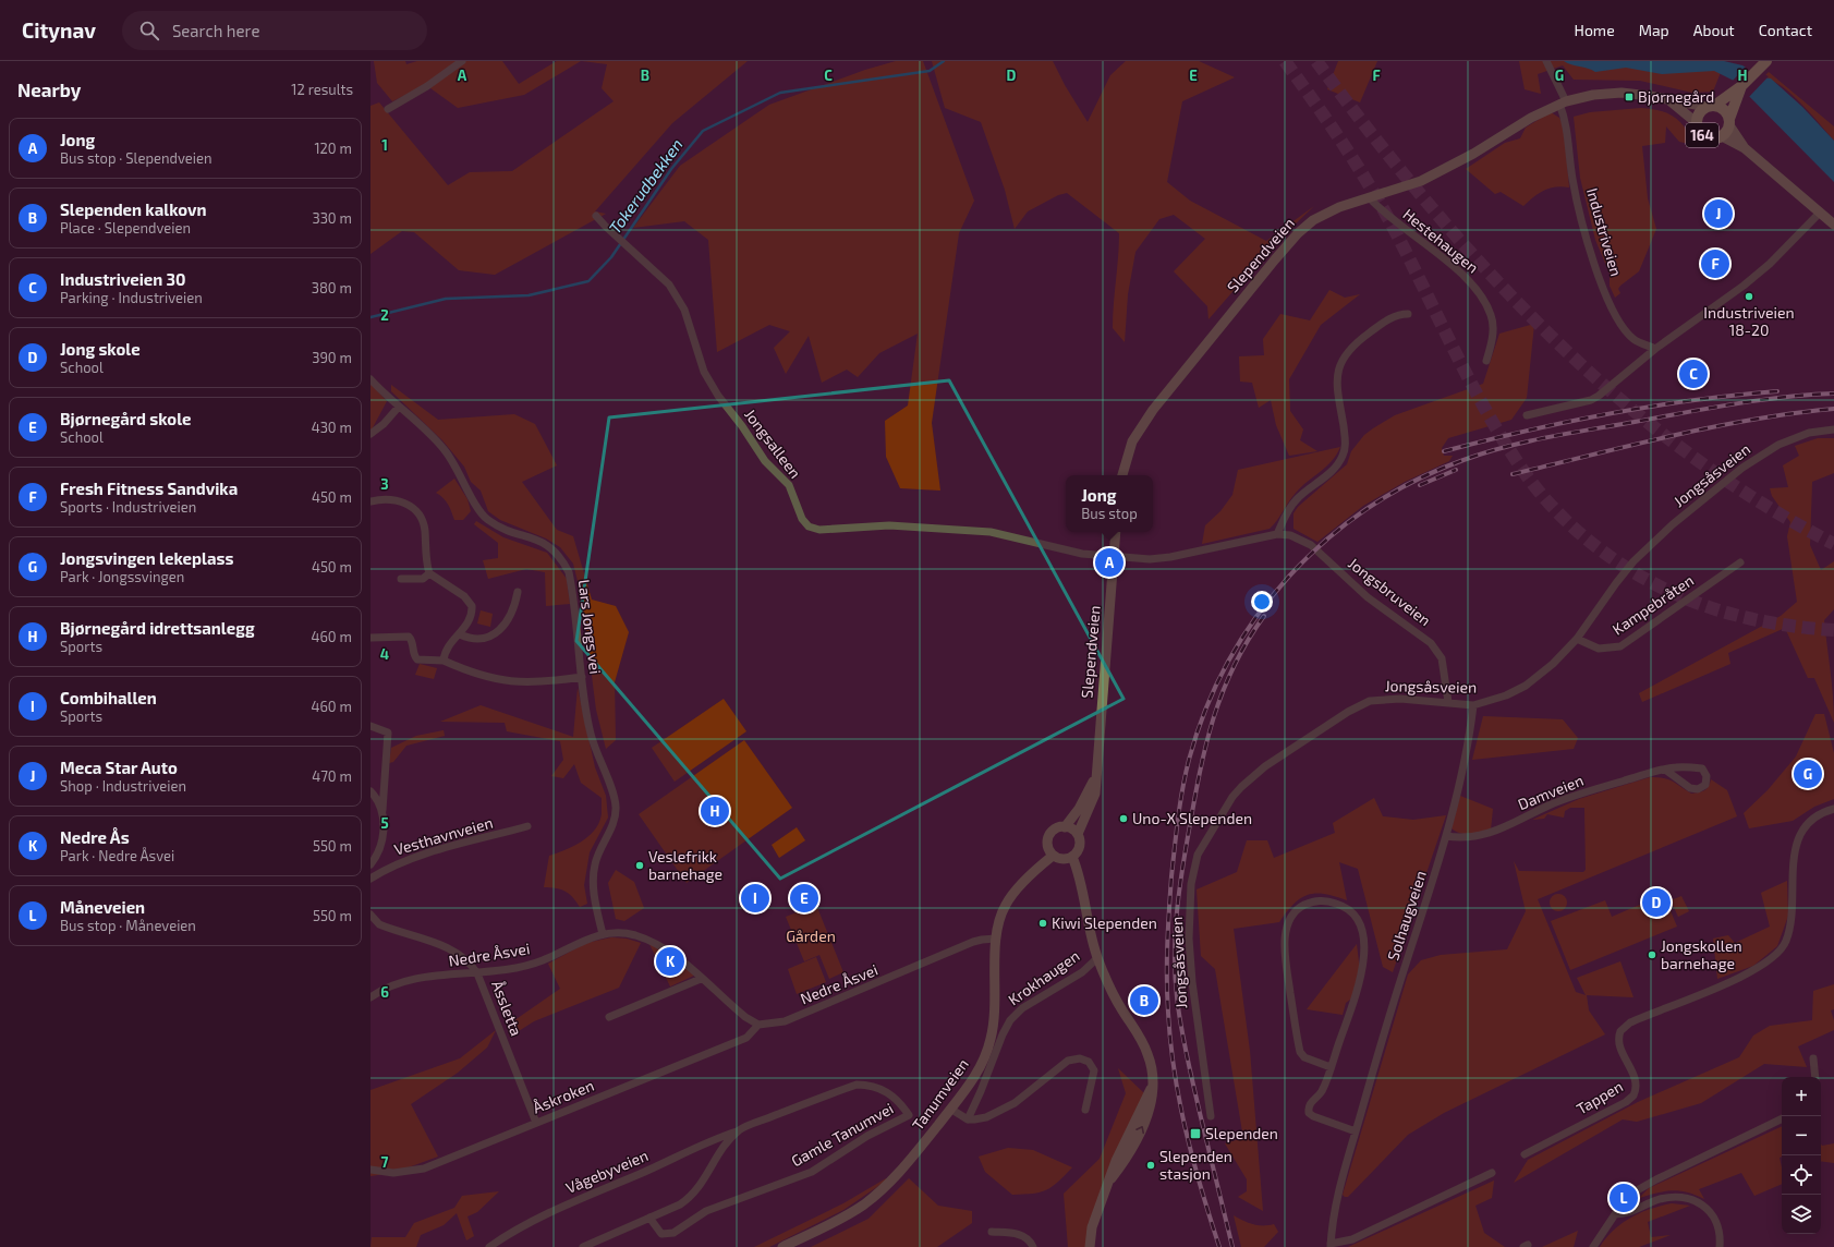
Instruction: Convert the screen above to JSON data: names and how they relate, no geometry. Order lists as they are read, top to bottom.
{
  "streets": {
    "main road": ["164", "Slependveien", "Tanumveien"],
    "street": [
      "Industriveien",
      "Hestehaugen",
      "Jongsalleen",
      "Jongsåsveien",
      "Jongsbruveien",
      "Kampebråten",
      "Lars Jongs vei",
      "Damveien",
      "Vesthavnveien",
      "Solhaugveien",
      "Nedre Åsvei",
      "Krokhaugen",
      "Åssletta",
      "Åskroken",
      "Tappen",
      "Gamle Tanumvei",
      "Vågebyveien"
    ]
  },
  "crossings": [
    ["Industriveien", "Slependveien"],
    ["Hestehaugen", "Slependveien"],
    ["Slependveien", "Jongsalleen"],
    ["Slependveien", "Jongsbruveien"],
    ["Slependveien", "Tanumveien"],
    ["Jongsalleen", "Jongsbruveien"],
    ["Jongsåsveien", "Jongsbruveien"],
    ["Jongsåsveien", "Kampebråten"],
    ["Jongsåsveien", "Solhaugveien"],
    ["Lars Jongs vei", "Nedre Åsvei"],
    ["Damveien", "Solhaugveien"],
    ["Nedre Åsvei", "Åssletta"],
    ["Nedre Åsvei", "Tanumveien"],
    ["Nedre Åsvei", "Åskroken"],
    ["Åssletta", "Åskroken"],
    ["Gamle Tanumvei", "Vågebyveien"]
  ],
  "water": ["Tokerudbekken"],
  "parks": ["Gården"],
  "places": {
    "transit": ["Bjørnegård", "Slependen"],
    "other": [
      "Industriveien 18-20",
      "Uno-X Slependen",
      "Veslefrikk barnehage",
      "Kiwi Slependen",
      "Jongskollen barnehage",
      "Slependen stasjon"
    ]
  },
  "page": {
    "header": "Citynav",
    "search": "Search here",
    "nav": [
      "Home",
      "Map",
      "About",
      "Contact"
    ],
    "heading": ["Nearby", "12 results"],
    "list": [
      {
        "mark": "A",
        "name": "Jong",
        "note": "Bus stop · Slependveien",
        "value": "120 m"
      },
      {
        "mark": "B",
        "name": "Slependen kalkovn",
        "note": "Place · Slependveien",
        "value": "330 m"
      },
      {
        "mark": "C",
        "name": "Industriveien 30",
        "note": "Parking · Industriveien",
        "value": "380 m"
      },
      {
        "mark": "D",
        "name": "Jong skole",
        "note": "School",
        "value": "390 m"
      },
      {
        "mark": "E",
        "name": "Bjørnegård skole",
        "note": "School",
        "value": "430 m"
      },
      {
        "mark": "F",
        "name": "Fresh Fitness Sandvika",
        "note": "Sports · Industriveien",
        "value": "450 m"
      },
      {
        "mark": "G",
        "name": "Jongsvingen lekeplass",
        "note": "Park · Jongssvingen",
        "value": "450 m"
      },
      {
        "mark": "H",
        "name": "Bjørnegård idrettsanlegg",
        "note": "Sports",
        "value": "460 m"
      },
      {
        "mark": "I",
        "name": "Combihallen",
        "note": "Sports",
        "value": "460 m"
      },
      {
        "mark": "J",
        "name": "Meca Star Auto",
        "note": "Shop · Industriveien",
        "value": "470 m"
      },
      {
        "mark": "K",
        "name": "Nedre Ås",
        "note": "Park · Nedre Åsvei",
        "value": "550 m"
      },
      {
        "mark": "L",
        "name": "Måneveien",
        "note": "Bus stop · Måneveien",
        "value": "550 m"
      }
    ],
    "pins": [
      "J",
      "F",
      "C",
      "A",
      "G",
      "H",
      "E",
      "I",
      "D",
      "K",
      "B",
      "L"
    ],
    "popup": ["Jong", "Bus stop"],
    "map_buttons": ["+", "−"]
  },
  "grid": {
    "columns": [
      "A",
      "B",
      "C",
      "D",
      "E",
      "F",
      "G",
      "H"
    ],
    "rows": [
      "1",
      "2",
      "3",
      "4",
      "5",
      "6",
      "7"
    ]
  }
}
